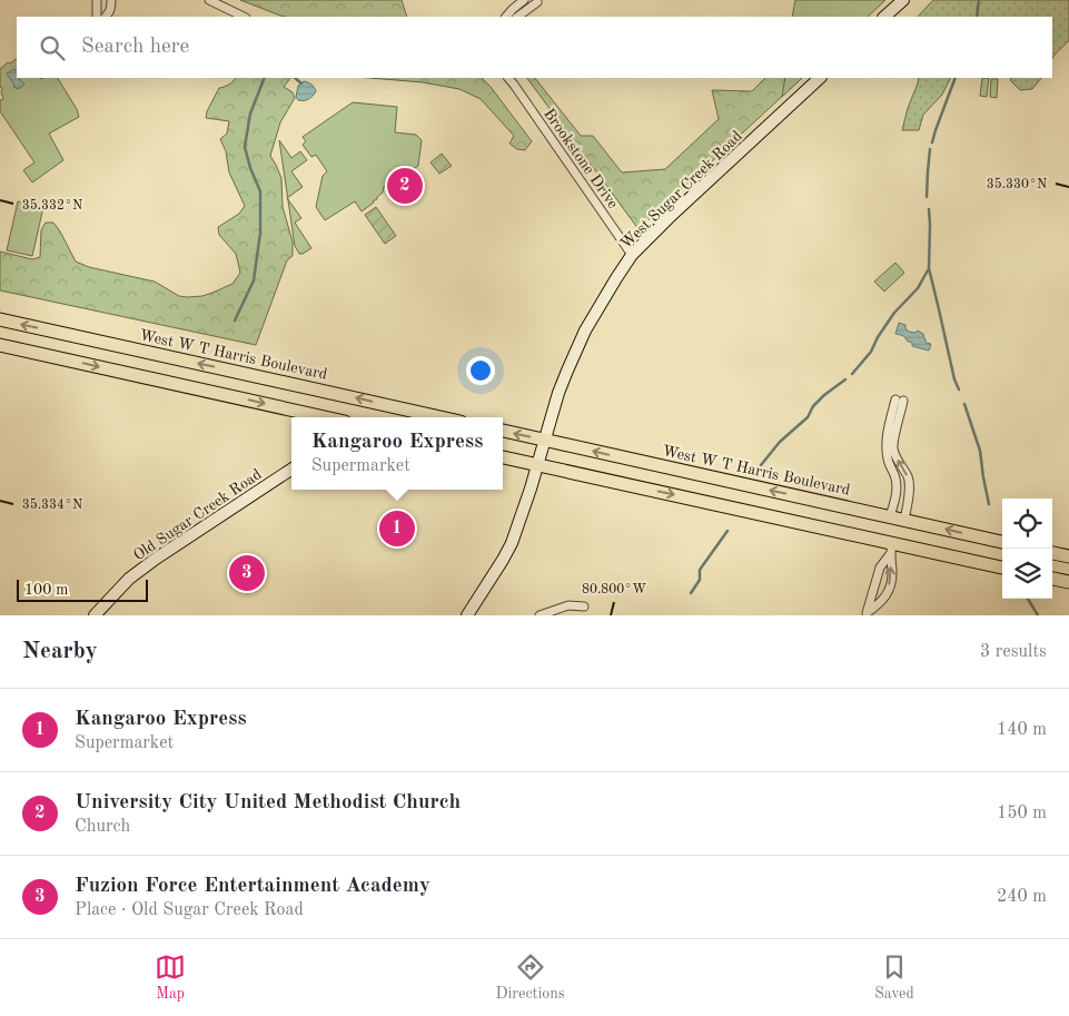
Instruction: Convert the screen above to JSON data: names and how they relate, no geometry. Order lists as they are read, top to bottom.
{
  "streets": {
    "main road": ["West Sugar Creek Road", "West W T Harris Boulevard", "Old Sugar Creek Road"],
    "street": ["Brookstone Drive"]
  },
  "crossings": [
    ["Brookstone Drive", "West Sugar Creek Road"],
    ["West Sugar Creek Road", "West W T Harris Boulevard"]
  ],
  "scale_bar": "100 m",
  "page": {
    "search": "Search here",
    "pins": ["2", "1", "3"],
    "popup": ["Kangaroo Express", "Supermarket"],
    "scale": "100 m",
    "heading": ["Nearby", "3 results"],
    "list": [
      {
        "mark": "1",
        "name": "Kangaroo Express",
        "note": "Supermarket",
        "value": "140 m"
      },
      {
        "mark": "2",
        "name": "University City United Methodist Church",
        "note": "Church",
        "value": "150 m"
      },
      {
        "mark": "3",
        "name": "Fuzion Force Entertainment Academy",
        "note": "Place · Old Sugar Creek Road",
        "value": "240 m"
      }
    ],
    "nav": ["Map", "Directions", "Saved"]
  },
  "coordinates": [
    "35.330°N",
    "35.332°N",
    "35.334°N",
    "80.800°W"
  ]
}
